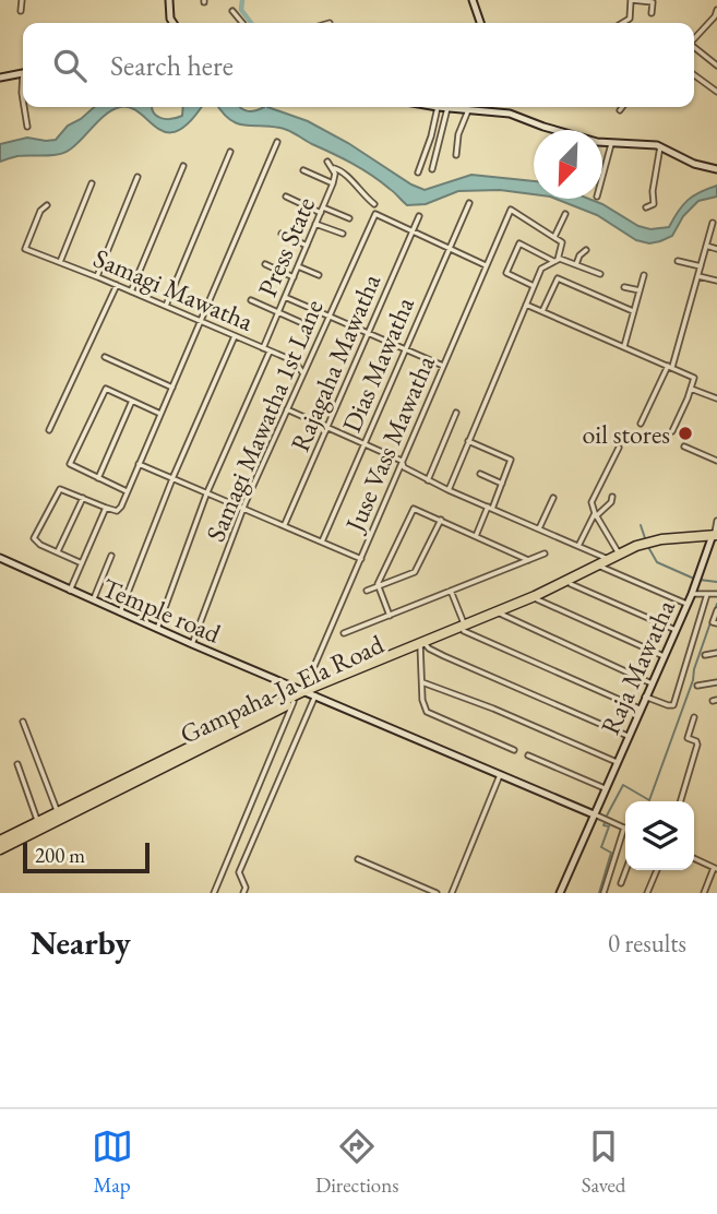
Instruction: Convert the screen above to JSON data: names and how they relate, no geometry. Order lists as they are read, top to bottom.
{
  "streets": {
    "highway": ["Gampaha-Ja Ela Road"],
    "street": [
      "Press State",
      "Samagi Mawatha",
      "Rajagaha Mawatha",
      "Dias Mawatha",
      "Samagi Mawatha 1st Lane",
      "Juse Vass Mawatha",
      "Temple road",
      "Raja Mawatha"
    ]
  },
  "crossings": [
    ["Press State", "Samagi Mawatha"],
    ["Samagi Mawatha", "Samagi Mawatha 1st Lane"],
    ["Rajagaha Mawatha", "Samagi Mawatha 1st Lane"],
    ["Samagi Mawatha 1st Lane", "Temple road"],
    ["Juse Vass Mawatha", "Temple road"],
    ["Juse Vass Mawatha", "Gampaha-Ja Ela Road"],
    ["Temple road", "Raja Mawatha"],
    ["Temple road", "Gampaha-Ja Ela Road"],
    ["Raja Mawatha", "Gampaha-Ja Ela Road"]
  ],
  "places": ["oil stores"],
  "scale_bar": "200 m",
  "north": "bottom left",
  "page": {
    "search": "Search here",
    "scale": "200 m",
    "heading": ["Nearby", "0 results"],
    "nav": ["Map", "Directions", "Saved"]
  }
}
